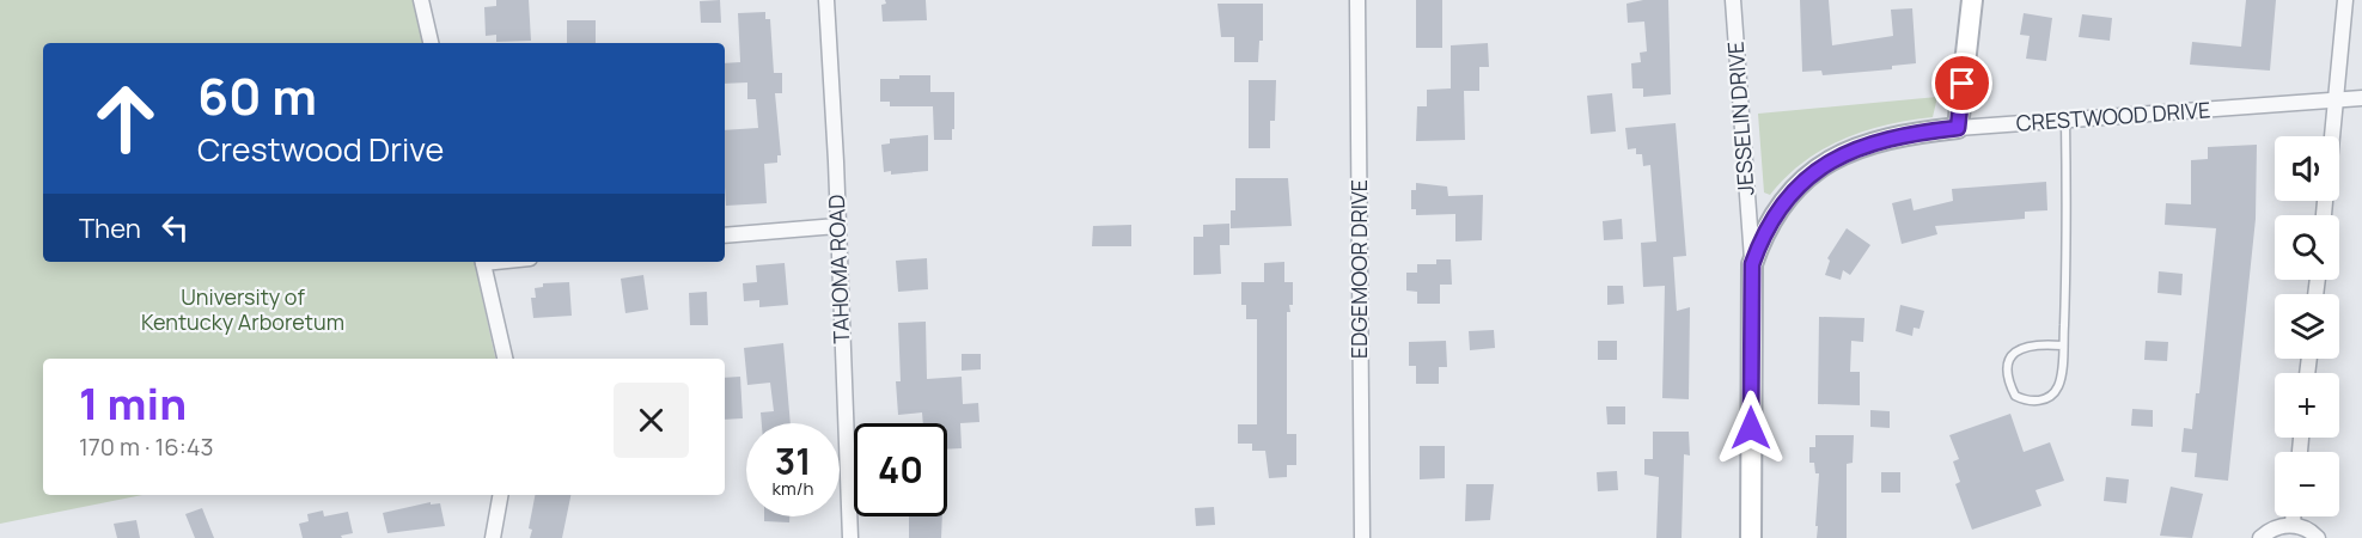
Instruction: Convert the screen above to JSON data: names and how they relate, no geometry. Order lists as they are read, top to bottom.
{
  "streets": {
    "street": [
      "CRESTWOOD DRIVE",
      "JESSELIN DRIVE",
      "TAHOMA ROAD",
      "EDGEMOOR DRIVE"
    ]
  },
  "crossings": [
    ["CRESTWOOD DRIVE", "JESSELIN DRIVE"]
  ],
  "parks": ["University of Kentucky Arboretum"],
  "page": {
    "turn": ["60 m", "Crestwood Drive"],
    "map_buttons": ["+", "−"],
    "then": "Then",
    "heading": ["1 min", "170 m · 16:43"],
    "speed": "31 km/h",
    "limit": "40"
  }
}
